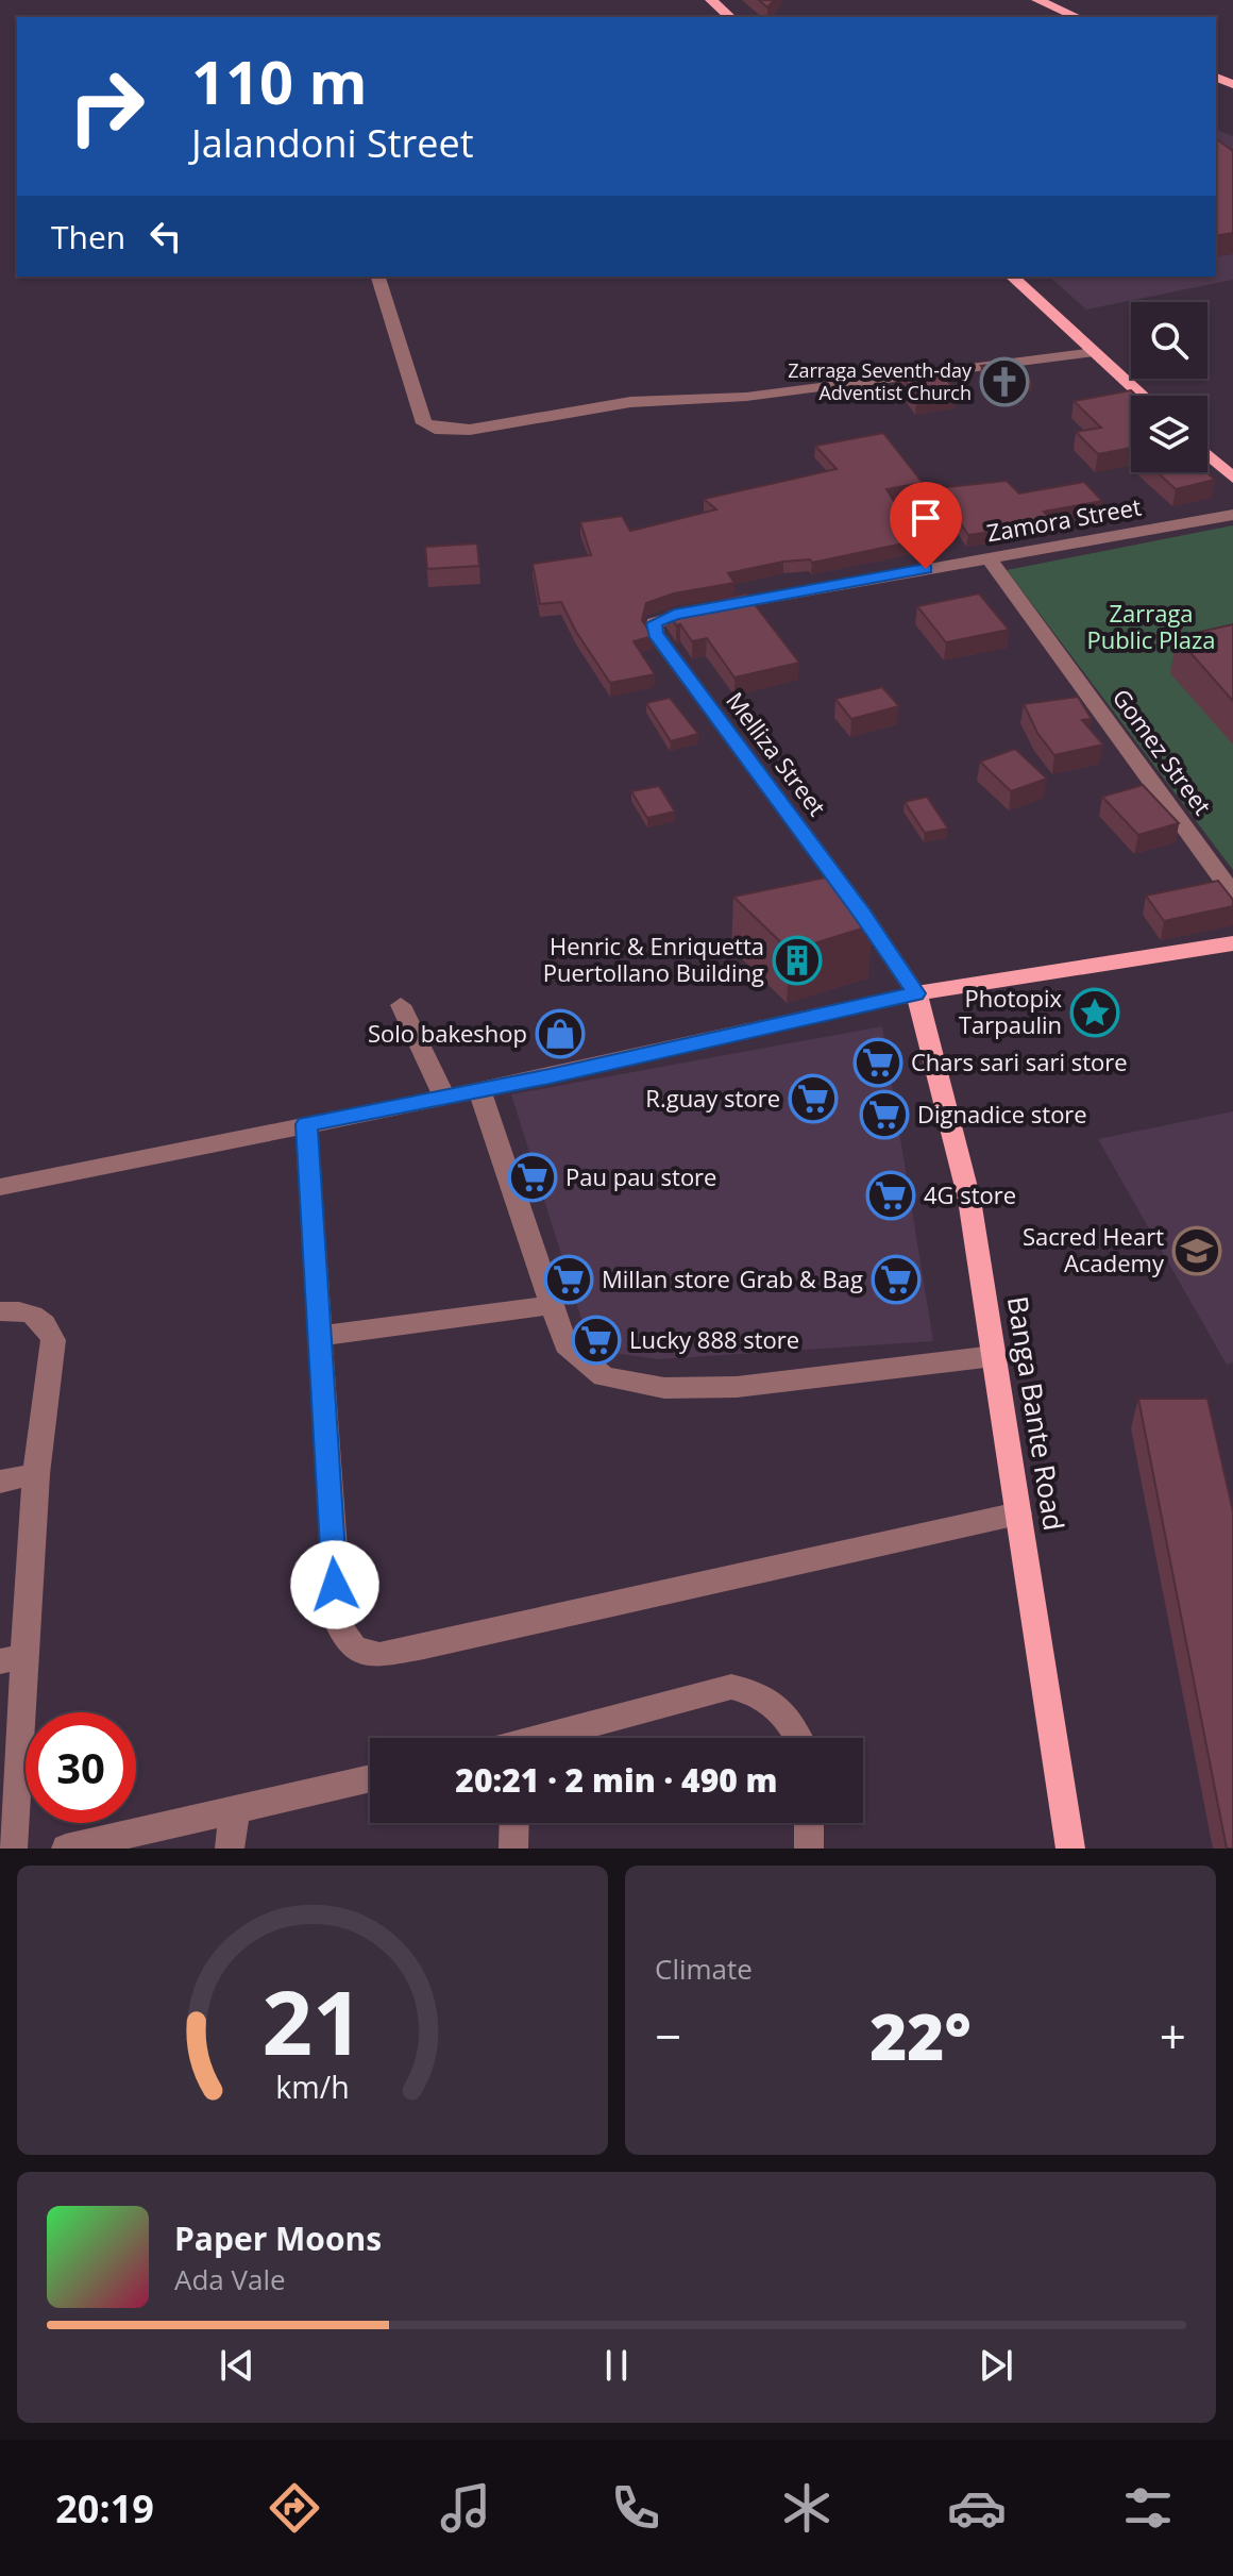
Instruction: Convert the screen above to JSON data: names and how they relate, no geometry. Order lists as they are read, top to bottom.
{
  "streets": {
    "main road": ["Banga Bante Road"],
    "street": ["Zamora Street", "Gomez Street", "Melliza Street"]
  },
  "crossings": [
    ["Zamora Street", "Gomez Street"],
    ["Zamora Street", "Melliza Street"],
    ["Melliza Street", "Banga Bante Road"]
  ],
  "parks": ["Zarraga Public Plaza"],
  "places": {
    "church": ["Zarraga Seventh-day Adventist Church"],
    "building": ["Henric & Enriquetta Puertollano Building"],
    "place": ["Photopix Tarpaulin"],
    "shop": ["Solo bakeshop"],
    "supermarket": [
      "Chars sari sari store",
      "R.guay store",
      "Dignadice store",
      "Pau pau store",
      "4G store",
      "Millan store",
      "Grab & Bag",
      "Lucky 888 store"
    ],
    "school or university": ["Sacred Heart Academy"]
  },
  "page": {
    "turn": ["110 m", "Jalandoni Street"],
    "then": "Then",
    "limit": "30",
    "trip": "20:21 · 2 min · 490 m",
    "tile": "Climate",
    "heat": ["−", "22°", "+"],
    "song": ["Paper Moons", "Ada Vale"],
    "tabs": "20:19",
    "gauge": ["21", "km/h"]
  }
}
